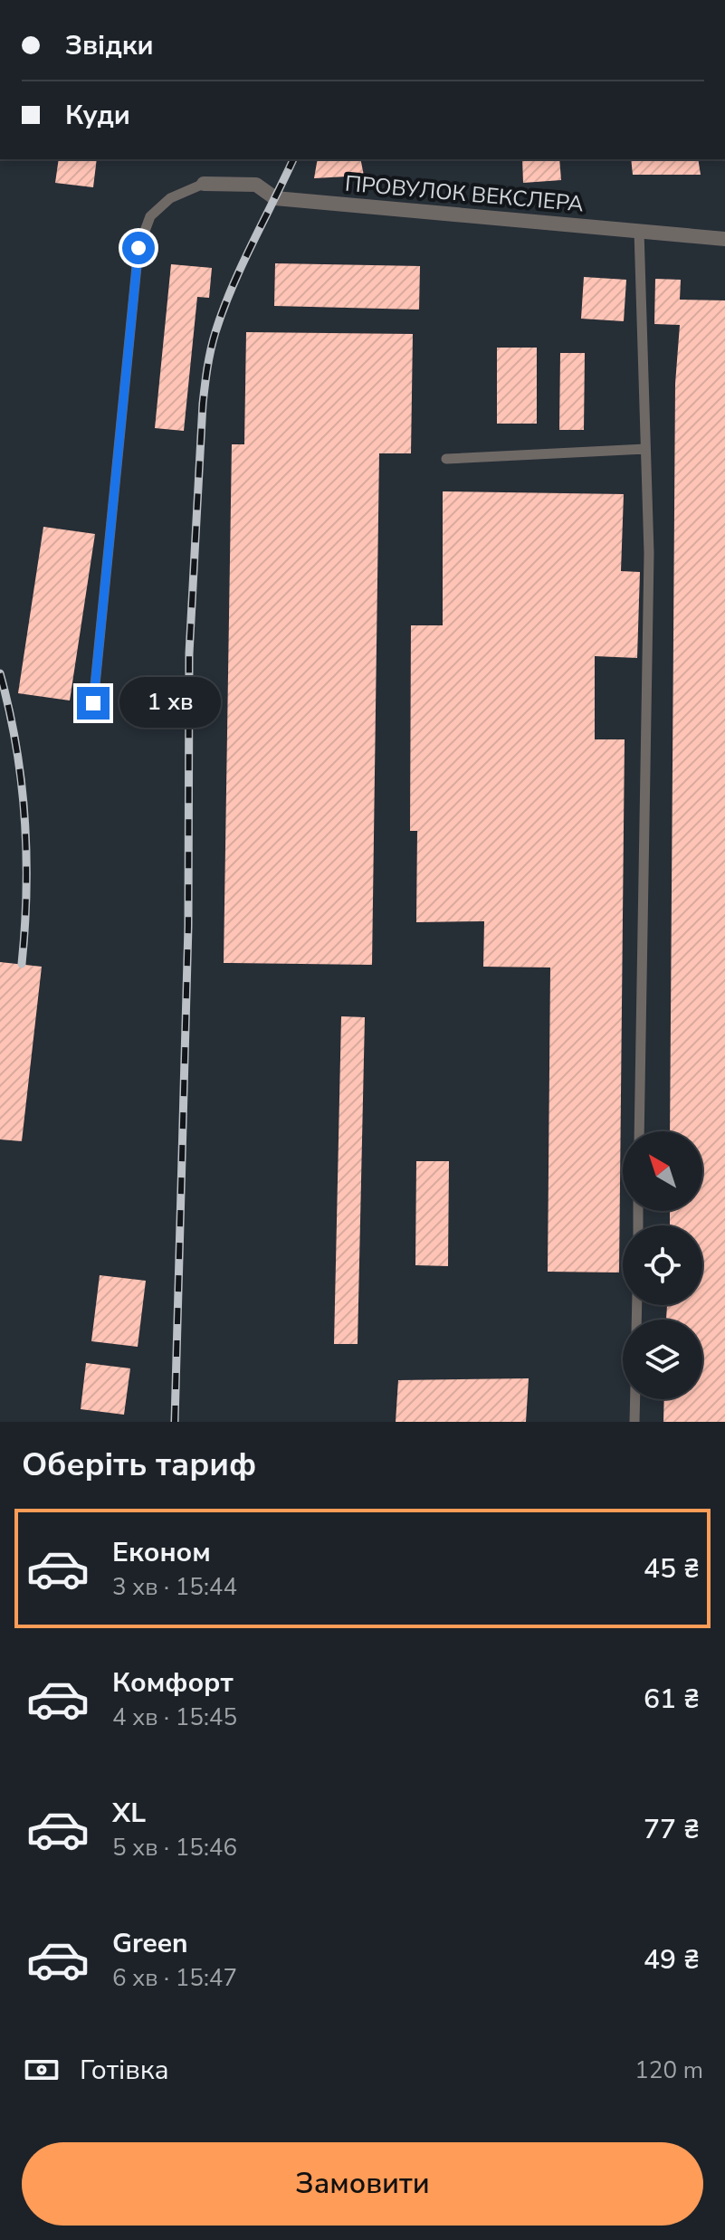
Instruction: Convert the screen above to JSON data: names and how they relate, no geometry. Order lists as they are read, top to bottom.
{
  "streets": {
    "street": ["ПРОВУЛОК ВЕКСЛЕРА"]
  },
  "north": "top left",
  "page": {
    "banner": ["Звідки", "Куди"],
    "bubble": "1 хв",
    "heading": "Оберіть тариф",
    "list": [
      {
        "name": "Економ",
        "note": "3 хв · 15:44",
        "value": "45 ₴"
      },
      {
        "name": "Комфорт",
        "note": "4 хв · 15:45",
        "value": "61 ₴"
      },
      {
        "name": "XL",
        "note": "5 хв · 15:46",
        "value": "77 ₴"
      },
      {
        "name": "Green",
        "note": "6 хв · 15:47",
        "value": "49 ₴"
      }
    ],
    "pay": ["Готівка", "120 m"],
    "buttons": "Замовити"
  }
}
